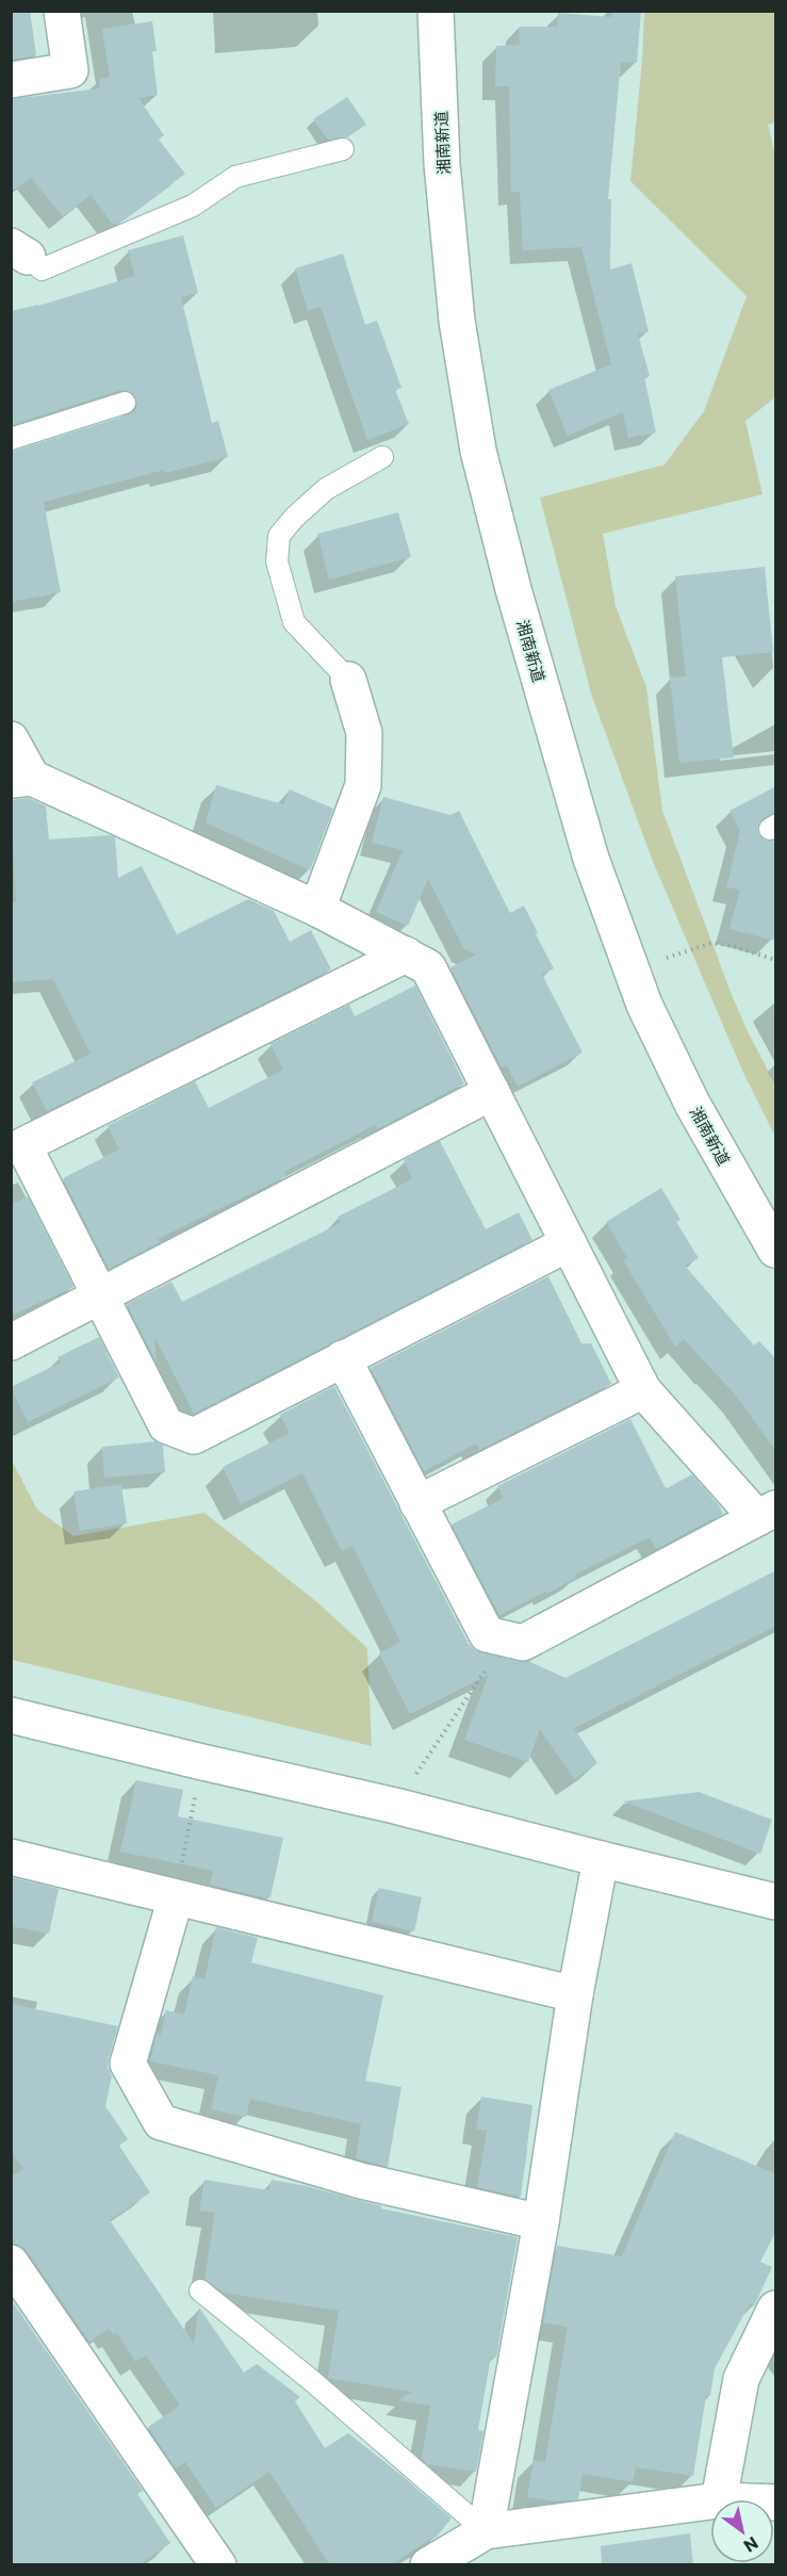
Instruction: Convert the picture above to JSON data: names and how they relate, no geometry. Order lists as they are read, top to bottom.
{
  "streets": {
    "street": ["湘南新道"]
  },
  "north": "bottom right"
}
